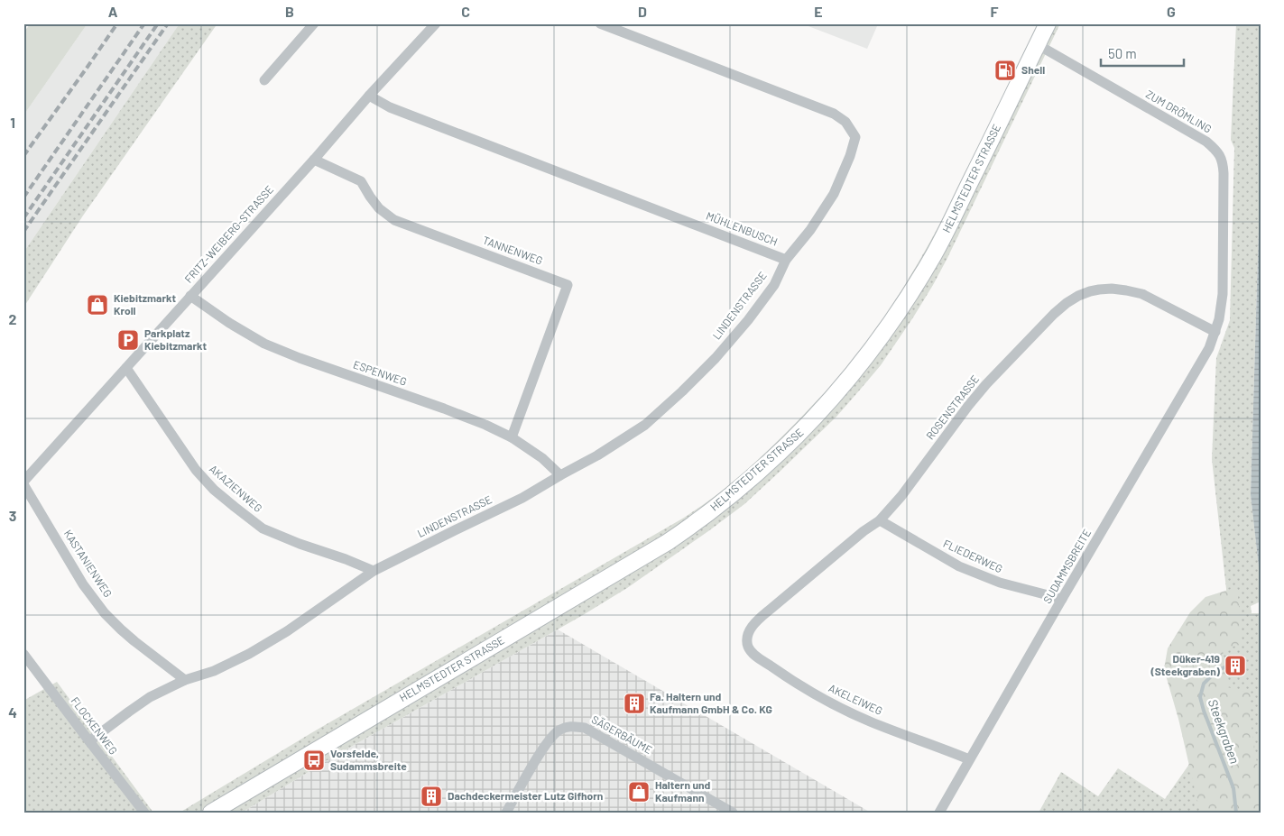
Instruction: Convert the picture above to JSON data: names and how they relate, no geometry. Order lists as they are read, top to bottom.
{
  "streets": {
    "main road": ["HELMSTEDTER STRASSE"],
    "street": [
      "ZUM DRÖMLING",
      "MÜHLENBUSCH",
      "FRITZ-WEIBERG-STRASSE",
      "TANNENWEG",
      "LINDENSTRASSE",
      "ESPENWEG",
      "ROSENSTRASSE",
      "AKAZIENWEG",
      "FLIEDERWEG",
      "KASTANIENWEG",
      "SUDAMMSBREITE",
      "AKELEIWEG",
      "FLOCKENWEG",
      "SÄGERBÄUME"
    ]
  },
  "crossings": [
    ["ZUM DRÖMLING", "HELMSTEDTER STRASSE"],
    ["ZUM DRÖMLING", "ROSENSTRASSE"],
    ["ZUM DRÖMLING", "SUDAMMSBREITE"],
    ["MÜHLENBUSCH", "FRITZ-WEIBERG-STRASSE"],
    ["MÜHLENBUSCH", "LINDENSTRASSE"],
    ["FRITZ-WEIBERG-STRASSE", "TANNENWEG"],
    ["FRITZ-WEIBERG-STRASSE", "ESPENWEG"],
    ["FRITZ-WEIBERG-STRASSE", "AKAZIENWEG"],
    ["FRITZ-WEIBERG-STRASSE", "KASTANIENWEG"],
    ["TANNENWEG", "ESPENWEG"],
    ["LINDENSTRASSE", "ESPENWEG"],
    ["LINDENSTRASSE", "AKAZIENWEG"],
    ["LINDENSTRASSE", "KASTANIENWEG"],
    ["LINDENSTRASSE", "FLOCKENWEG"],
    ["ROSENSTRASSE", "FLIEDERWEG"],
    ["ROSENSTRASSE", "SUDAMMSBREITE"],
    ["ROSENSTRASSE", "AKELEIWEG"],
    ["FLIEDERWEG", "SUDAMMSBREITE"],
    ["SUDAMMSBREITE", "AKELEIWEG"]
  ],
  "water": ["Steekgraben"],
  "places": {
    "fuel station": ["Shell"],
    "shop": ["Kiebitzmarkt Kroll", "Haltern und Kaufmann"],
    "parking": ["Parkplatz Kiebitzmarkt"],
    "building": ["Düker-419 (Steekgraben)", "Fa. Haltern und Kaufmann GmbH & Co. KG", "Dachdeckermeister Lutz Gifhorn"],
    "bus stop": ["Vorsfelde, Sudammsbreite"]
  },
  "scale_bar": "50 m",
  "grid": {
    "columns": [
      "A",
      "B",
      "C",
      "D",
      "E",
      "F",
      "G"
    ],
    "rows": [
      "1",
      "2",
      "3",
      "4"
    ]
  }
}
